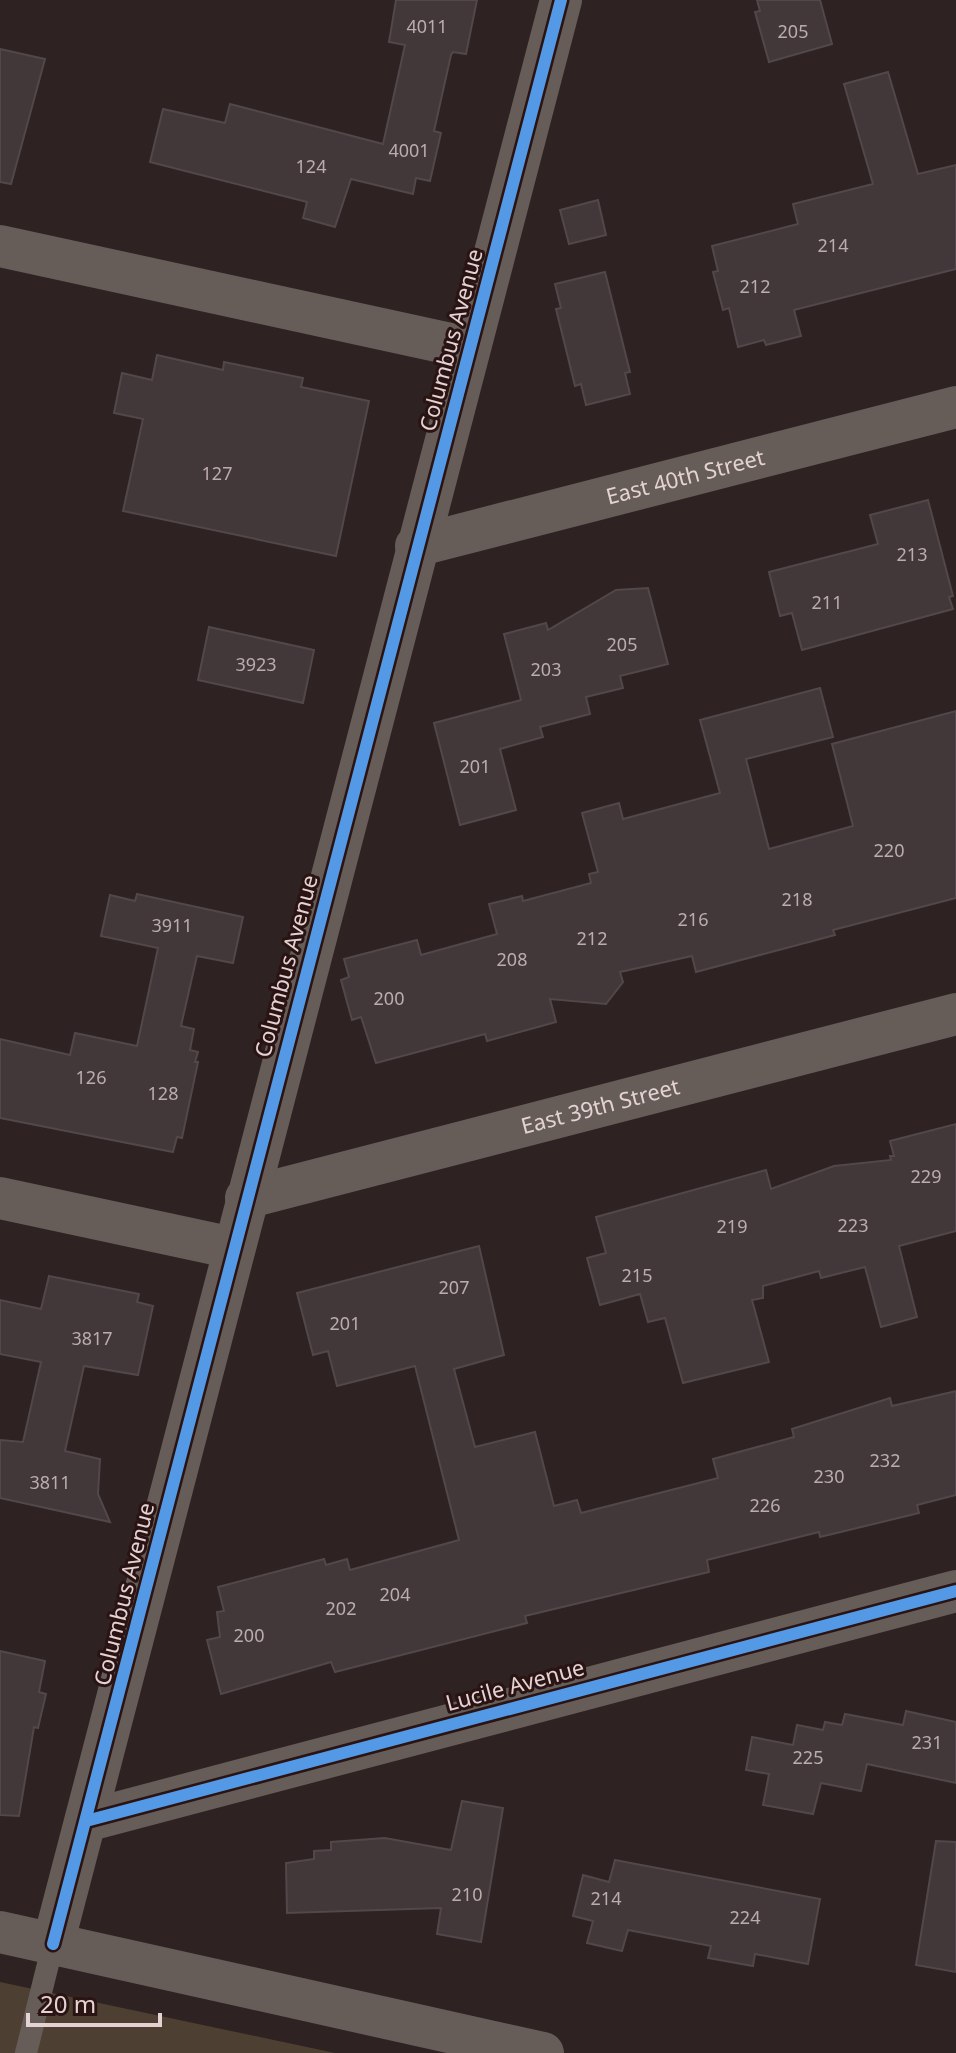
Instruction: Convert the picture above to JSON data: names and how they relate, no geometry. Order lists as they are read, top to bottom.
{
  "streets": {
    "street": [
      "Columbus Avenue",
      "East 40th Street",
      "East 39th Street",
      "Lucile Avenue"
    ]
  },
  "crossings": [
    ["Columbus Avenue", "East 40th Street"],
    ["Columbus Avenue", "East 39th Street"],
    ["Columbus Avenue", "Lucile Avenue"]
  ],
  "house_numbers": [
    "4011",
    "205",
    "4001",
    "124",
    "214",
    "212",
    "127",
    "213",
    "211",
    "205",
    "3923",
    "203",
    "201",
    "220",
    "218",
    "216",
    "3911",
    "212",
    "208",
    "200",
    "126",
    "128",
    "229",
    "223",
    "219",
    "215",
    "207",
    "201",
    "3817",
    "232",
    "230",
    "3811",
    "226",
    "204",
    "202",
    "200",
    "231",
    "225",
    "210",
    "214",
    "224"
  ],
  "scale_bar": "20 m"
}
